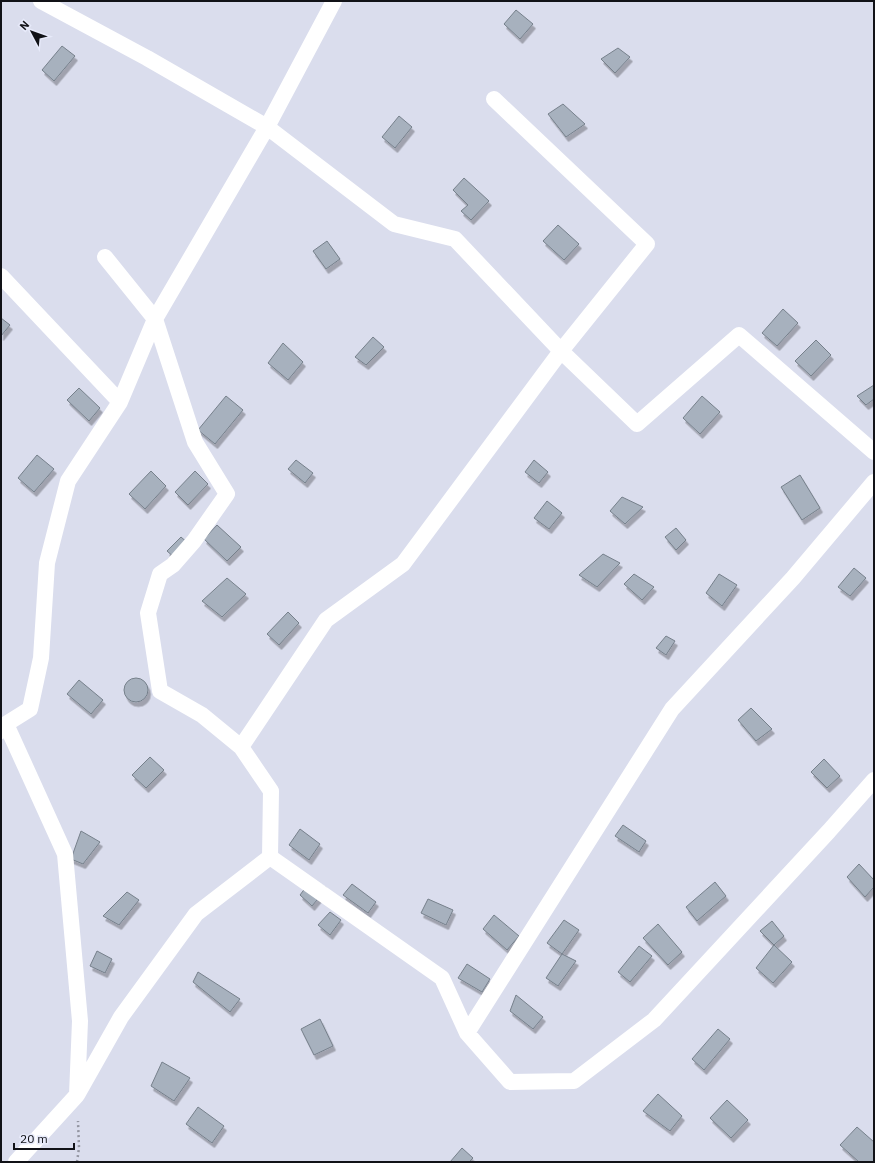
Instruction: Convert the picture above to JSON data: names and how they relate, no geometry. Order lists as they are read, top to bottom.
{
  "scale_bar": "20 m",
  "north": "top left"
}
